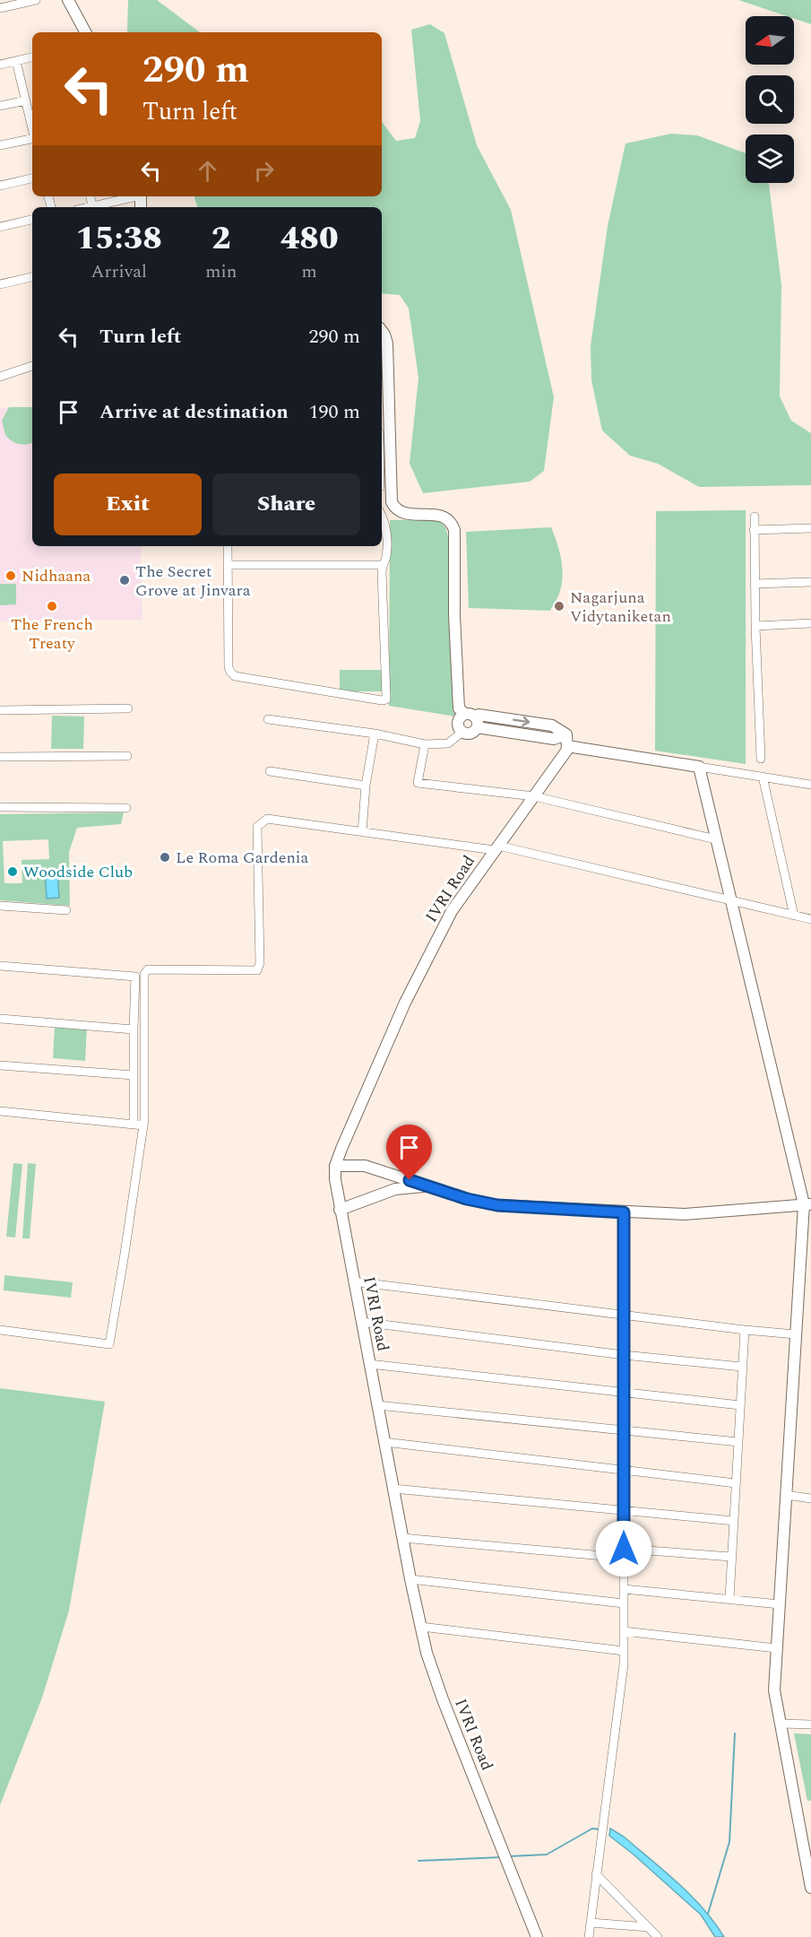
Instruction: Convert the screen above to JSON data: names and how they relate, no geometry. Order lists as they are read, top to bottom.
{
  "streets": {
    "street": ["IVRI Road"]
  },
  "places": [
    "Nidhaana",
    "The Secret Grove at Jinvara",
    "The French Treaty",
    "Nagarjuna Vidytaniketan",
    "Le Roma Gardenia",
    "Woodside Club"
  ],
  "north": "left",
  "page": {
    "turn": ["290 m", "Turn left"],
    "eta": [
      "15:38",
      "Arrival",
      "2",
      "min",
      "480",
      "m"
    ],
    "list": [
      {
        "name": "Turn left",
        "value": "290 m"
      },
      {
        "name": "Arrive at destination",
        "value": "190 m"
      }
    ],
    "buttons": ["Exit", "Share"]
  }
}
